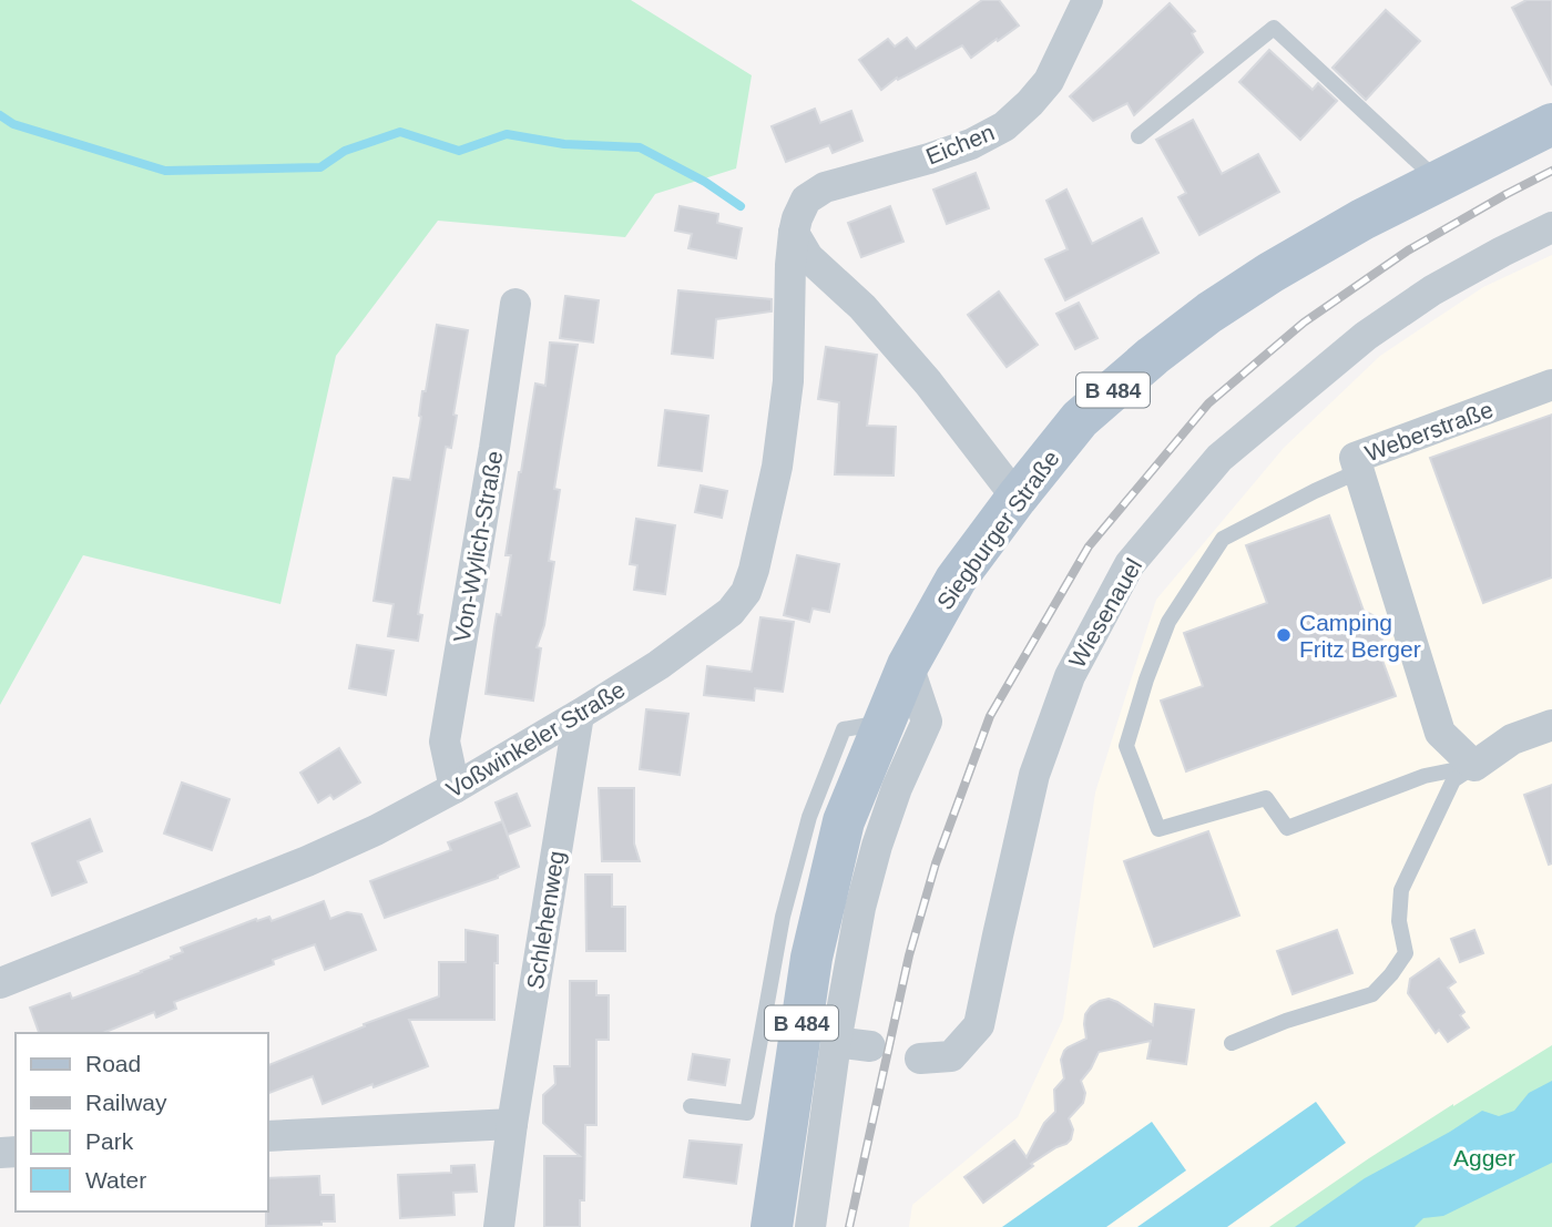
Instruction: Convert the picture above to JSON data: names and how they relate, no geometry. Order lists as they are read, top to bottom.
{
  "streets": {
    "main road": ["B 484", "Siegburger Straße"],
    "street": [
      "Eichen",
      "Weberstraße",
      "Von-Wylich-Straße",
      "Wiesenauel",
      "Voßwinkeler Straße",
      "Schlehenweg"
    ]
  },
  "crossings": [
    ["Eichen", "Voßwinkeler Straße"],
    ["Von-Wylich-Straße", "Voßwinkeler Straße"],
    ["Voßwinkeler Straße", "Schlehenweg"]
  ],
  "parks": ["Agger"],
  "places": ["Camping Fritz Berger"],
  "legend": [
    "Road",
    "Railway",
    "Park",
    "Water"
  ]
}
